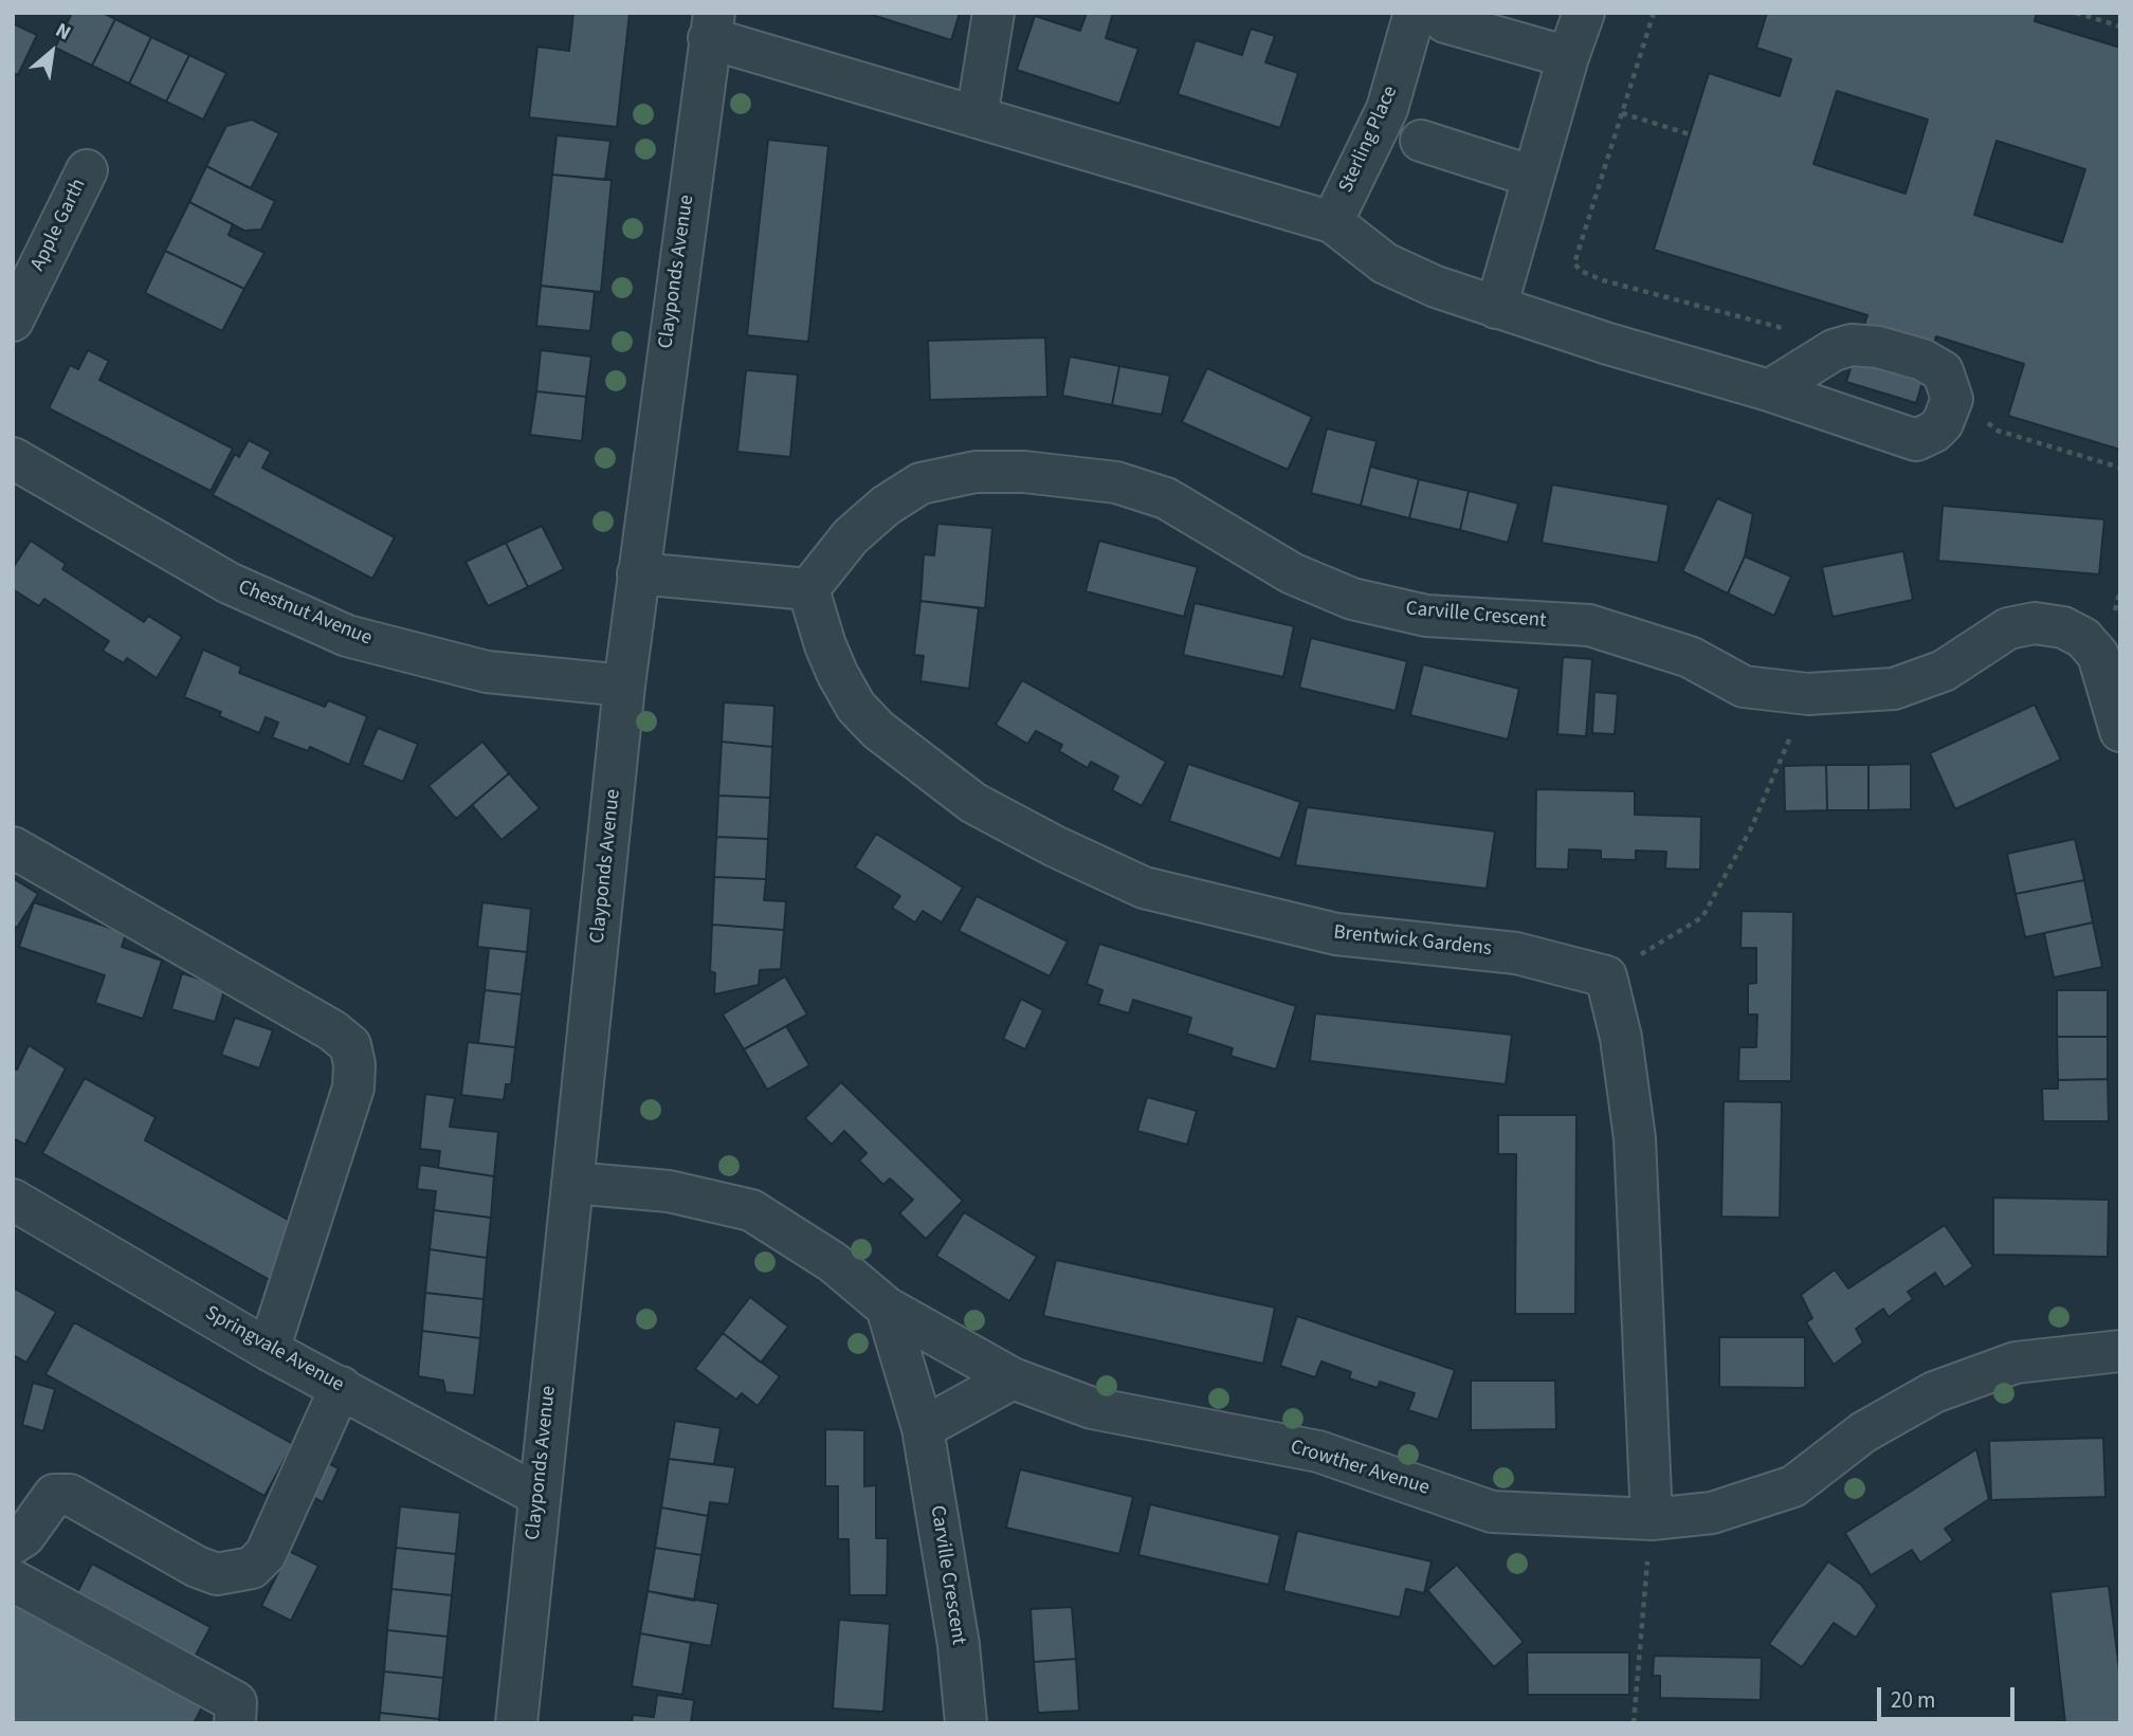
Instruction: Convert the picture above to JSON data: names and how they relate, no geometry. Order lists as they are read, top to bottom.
{
  "streets": {
    "street": [
      "Sterling Place",
      "Apple Garth",
      "Clayponds Avenue",
      "Chestnut Avenue",
      "Carville Crescent",
      "Brentwick Gardens",
      "Springvale Avenue",
      "Crowther Avenue"
    ]
  },
  "crossings": [
    ["Clayponds Avenue", "Chestnut Avenue"],
    ["Clayponds Avenue", "Springvale Avenue"],
    ["Clayponds Avenue", "Crowther Avenue"],
    ["Carville Crescent", "Brentwick Gardens"],
    ["Carville Crescent", "Crowther Avenue"]
  ],
  "scale_bar": "20 m",
  "north": "top right"
}
